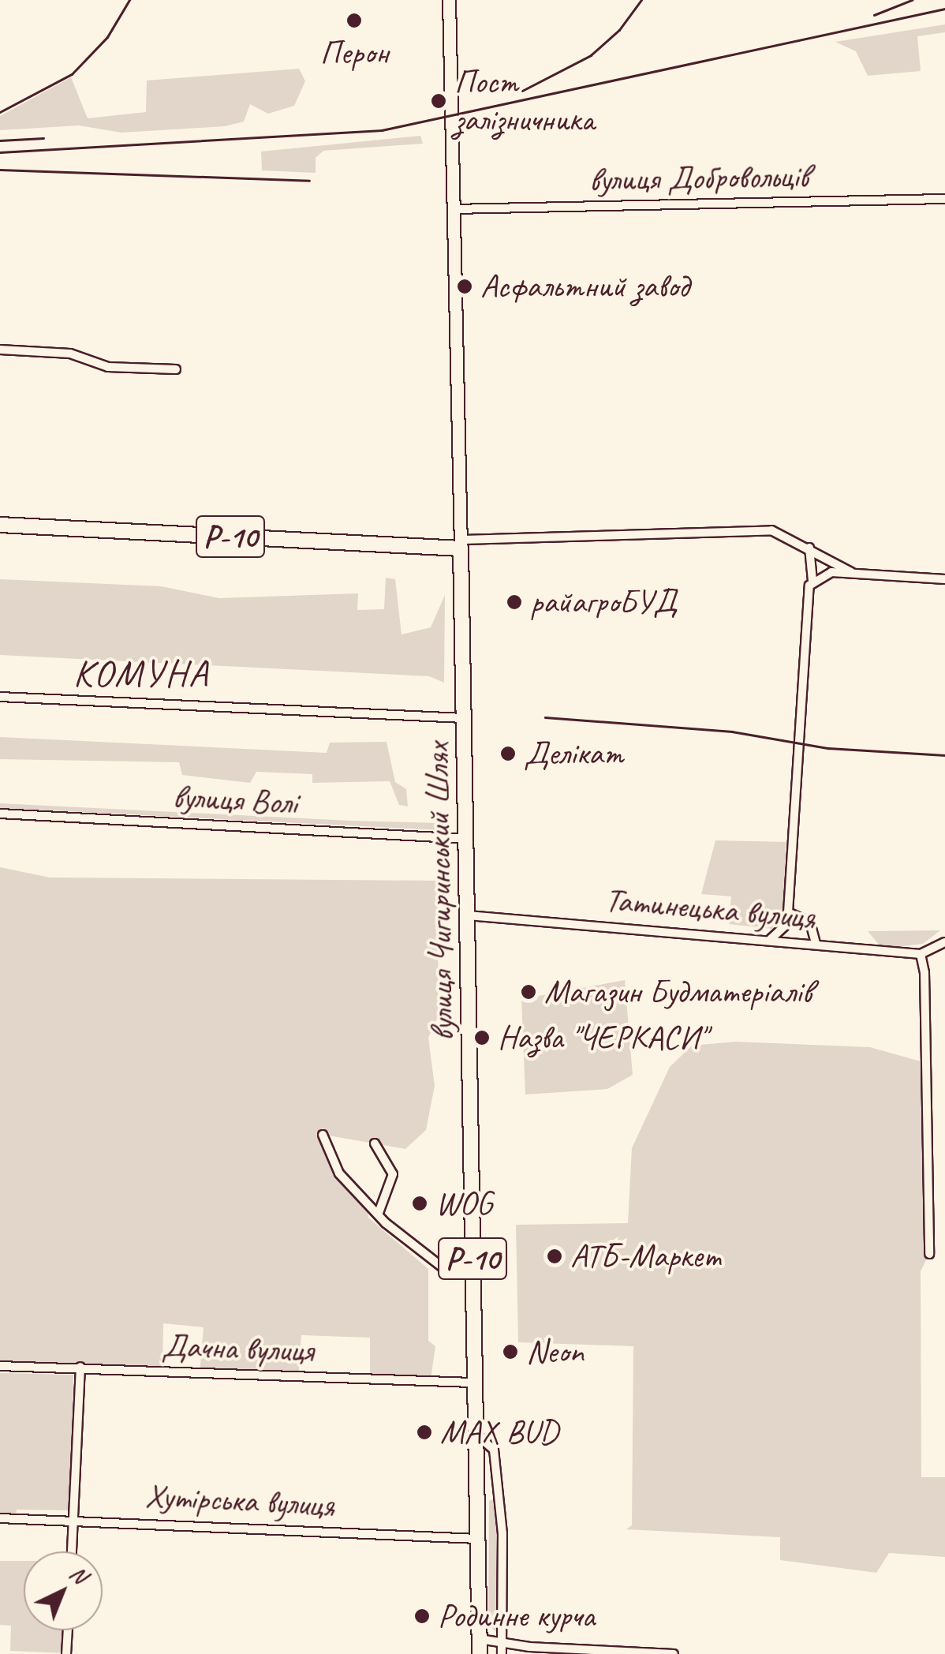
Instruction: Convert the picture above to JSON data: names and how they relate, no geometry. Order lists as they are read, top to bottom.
{
  "streets": {
    "main road": ["Р-10", "вулиця Чигиринський Шлях"],
    "street": [
      "вулиця Добровольців",
      "вулиця Волі",
      "Татинецька вулиця",
      "Дачна вулиця",
      "Хутірська вулиця"
    ]
  },
  "crossings": [
    ["вулиця Добровольців", "вулиця Чигиринський Шлях"],
    ["Р-10", "вулиця Чигиринський Шлях"],
    ["вулиця Волі", "вулиця Чигиринський Шлях"],
    ["вулиця Чигиринський Шлях", "Татинецька вулиця"],
    ["вулиця Чигиринський Шлях", "Дачна вулиця"],
    ["вулиця Чигиринський Шлях", "Хутірська вулиця"]
  ],
  "districts": ["КОМУНА"],
  "places": [
    "Перон",
    "Пост залізничника",
    "Асфальтний завод",
    "райагроБУД",
    "Делікат",
    "Магазин Будматеріалів",
    "Назва \"ЧЕРКАСИ\"",
    "WOG",
    "АТБ-Маркет",
    "Neon",
    "MAX BUD",
    "Родинне курча"
  ],
  "north": "top right"
}
